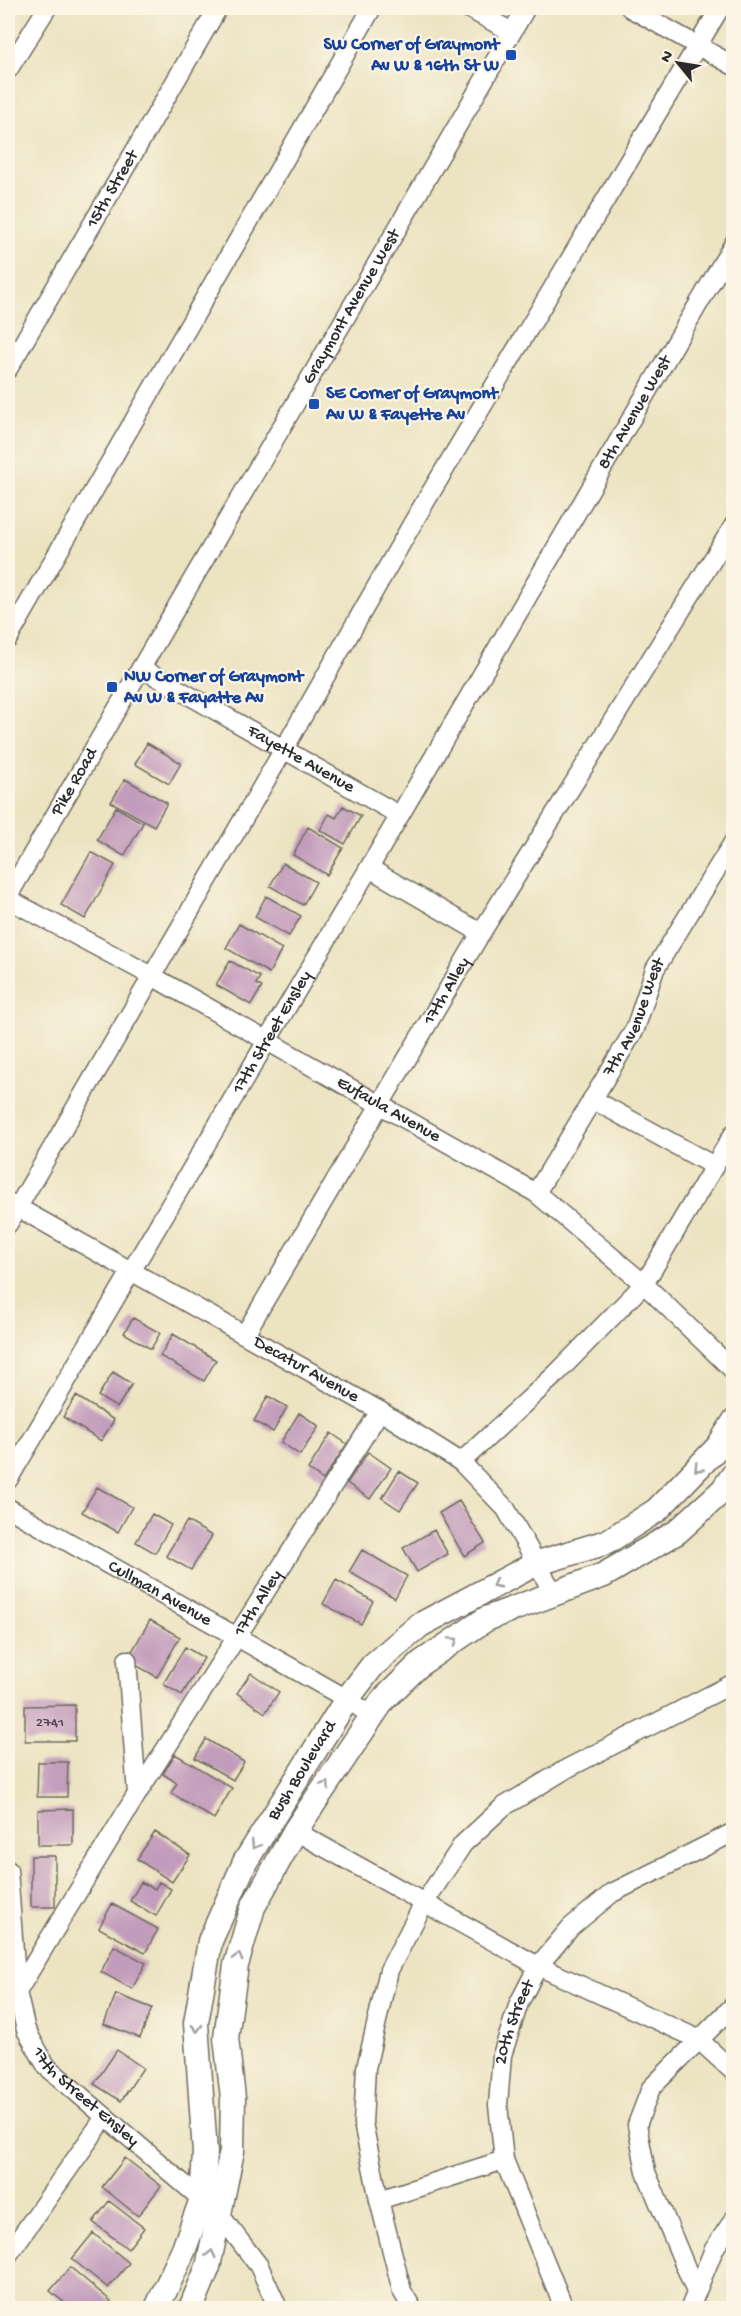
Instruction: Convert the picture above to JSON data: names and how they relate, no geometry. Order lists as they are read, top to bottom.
{
  "streets": {
    "main road": ["Bush Boulevard"],
    "street": [
      "15th Street",
      "Graymont Avenue West",
      "8th Avenue West",
      "Fayette Avenue",
      "Pike Road",
      "17th Alley",
      "7th Avenue West",
      "17th Street Ensley",
      "Eufaula Avenue",
      "Decatur Avenue",
      "Cullman Avenue",
      "20th Street"
    ]
  },
  "crossings": [
    ["Graymont Avenue West", "Fayette Avenue"],
    ["Graymont Avenue West", "Pike Road"],
    ["8th Avenue West", "17th Street Ensley"],
    ["Fayette Avenue", "Pike Road"],
    ["Fayette Avenue", "17th Street Ensley"],
    ["Pike Road", "Eufaula Avenue"],
    ["17th Alley", "17th Street Ensley"],
    ["17th Alley", "Eufaula Avenue"],
    ["17th Alley", "Decatur Avenue"],
    ["17th Alley", "Cullman Avenue"],
    ["7th Avenue West", "Eufaula Avenue"],
    ["17th Street Ensley", "Eufaula Avenue"],
    ["17th Street Ensley", "Decatur Avenue"],
    ["17th Street Ensley", "Bush Boulevard"],
    ["Decatur Avenue", "Bush Boulevard"],
    ["Cullman Avenue", "Bush Boulevard"]
  ],
  "places": {
    "transit": ["SW Corner of Graymont Av W & 16th St W", "SE Corner of Graymont Av W & Fayette Av", "NW Corner of Graymont Av W & Fayatte Av"]
  },
  "house_numbers": ["2741"],
  "north": "top left"
}
